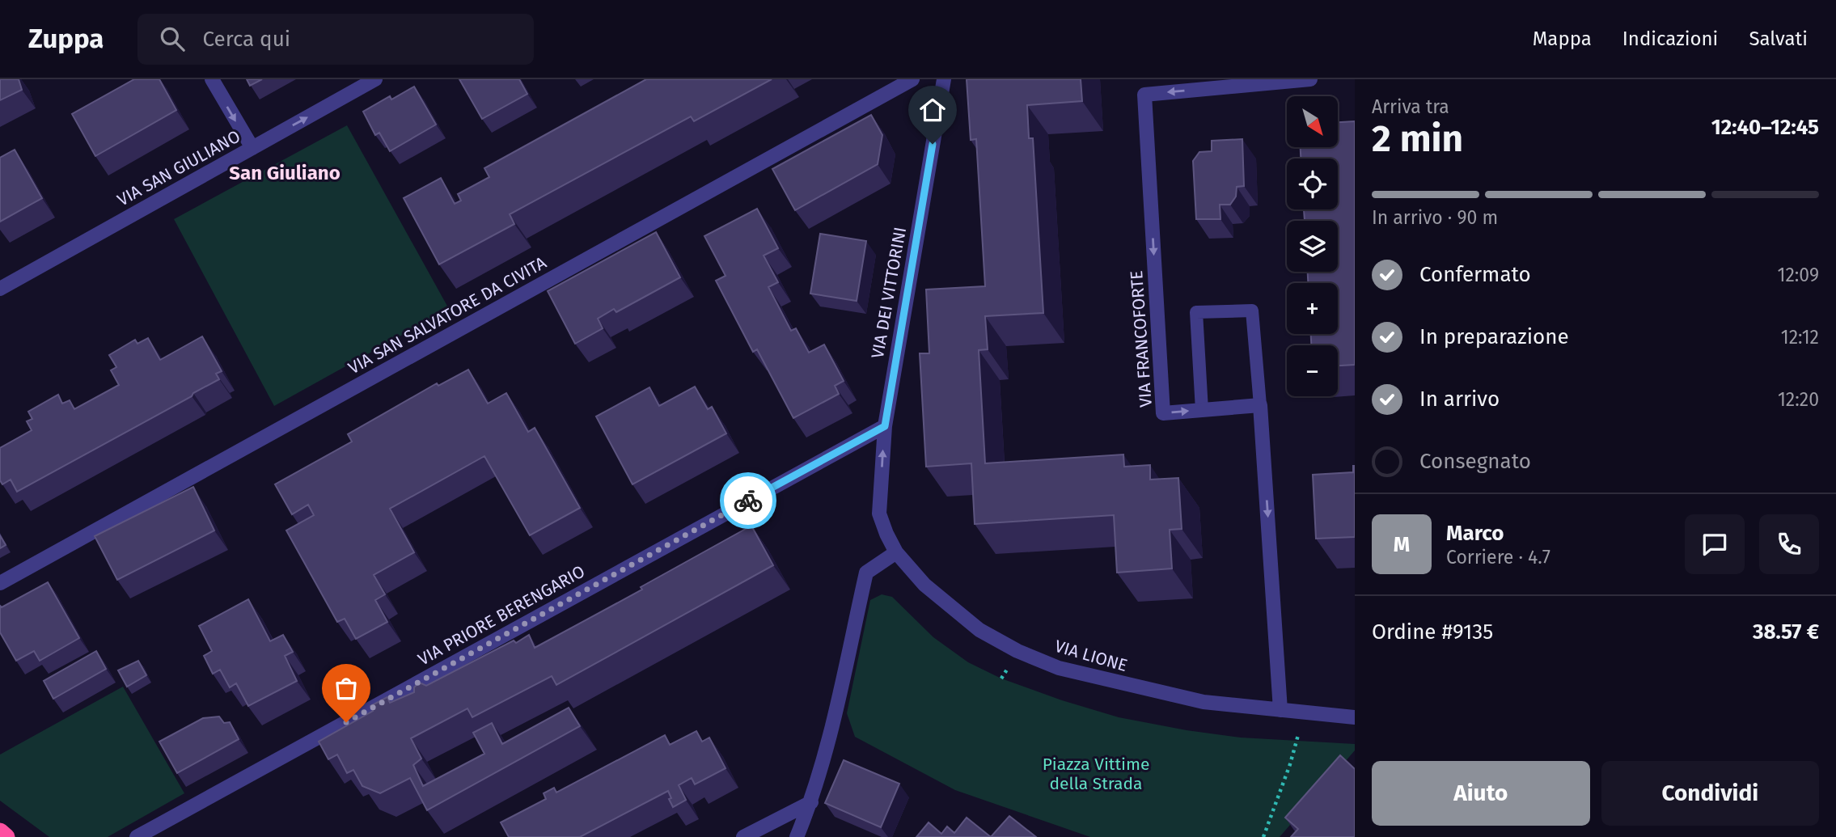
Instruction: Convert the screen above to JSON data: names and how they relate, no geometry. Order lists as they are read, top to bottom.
{
  "streets": {
    "street": [
      "VIA SAN GIULIANO",
      "VIA DEI VITTORINI",
      "VIA SAN SALVATORE DA CIVITA",
      "VIA FRANCOFORTE",
      "VIA PRIORE BERENGARIO",
      "VIA LIONE"
    ]
  },
  "crossings": [
    ["VIA DEI VITTORINI", "VIA PRIORE BERENGARIO"],
    ["VIA DEI VITTORINI", "VIA LIONE"]
  ],
  "districts": ["San Giuliano"],
  "parks": ["Piazza Vittime della Strada"],
  "north": "bottom right",
  "page": {
    "header": "Zuppa",
    "search": "Cerca qui",
    "nav": ["Mappa", "Indicazioni", "Salvati"],
    "heading": ["2 min", "Arriva tra", "12:40–12:45"],
    "panel": [
      "Marco",
      "Corriere · 4.7",
      "Ordine #9135",
      "38.57 €"
    ],
    "map_buttons": ["+", "−"],
    "bar": "In arrivo · 90 m",
    "list": [
      ["Confermato", "12:09"],
      ["In preparazione", "12:12"],
      ["In arrivo", "12:20"],
      "Consegnato"
    ],
    "round": "M",
    "buttons": ["Aiuto", "Condividi"]
  }
}
